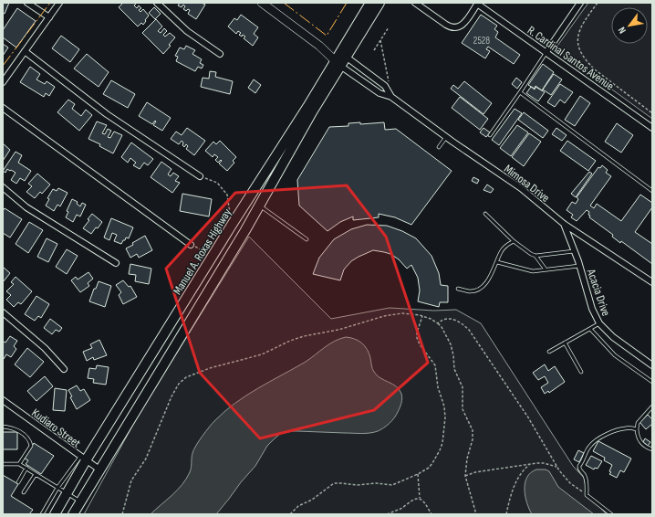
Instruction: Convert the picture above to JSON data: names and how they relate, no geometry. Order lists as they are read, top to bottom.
{
  "streets": {
    "main road": ["Manuel A. Roxas Highway"],
    "street": [
      "R. Cardinal Santos Avenue",
      "Mimosa Drive",
      "Acacia Drive",
      "Kudiaro Street"
    ]
  },
  "crossings": [
    ["Mimosa Drive", "Manuel A. Roxas Highway"],
    ["Mimosa Drive", "Acacia Drive"],
    ["Manuel A. Roxas Highway", "Kudiaro Street"]
  ],
  "house_numbers": ["2528"],
  "north": "bottom left"
}
